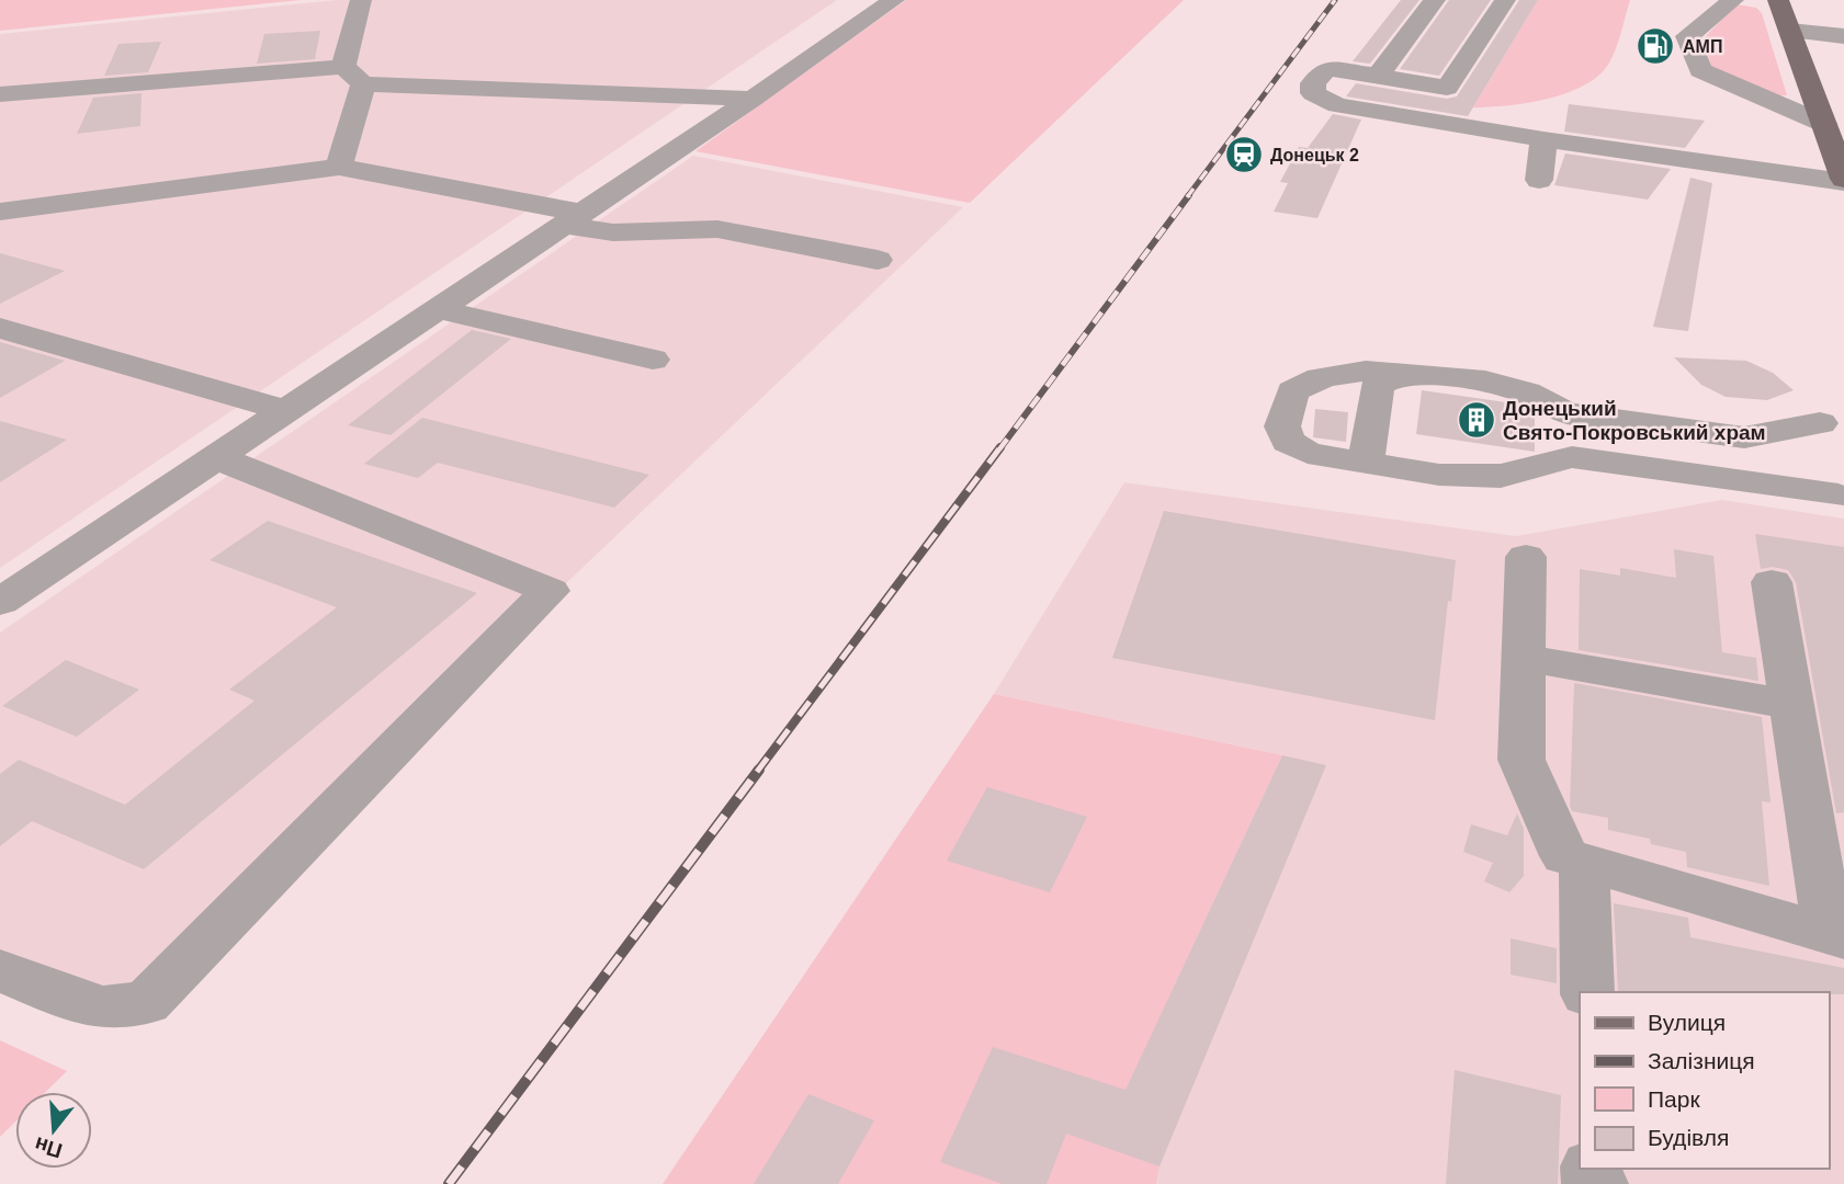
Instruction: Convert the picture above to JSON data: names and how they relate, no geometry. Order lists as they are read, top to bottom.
{
  "places": {
    "fuel station": ["АМП"],
    "station": ["Донецьк 2"],
    "building": ["Донецький Свято-Покровський храм"]
  },
  "legend": [
    "Вулиця",
    "Залізниця",
    "Парк",
    "Будівля"
  ],
  "north": "bottom"
}
